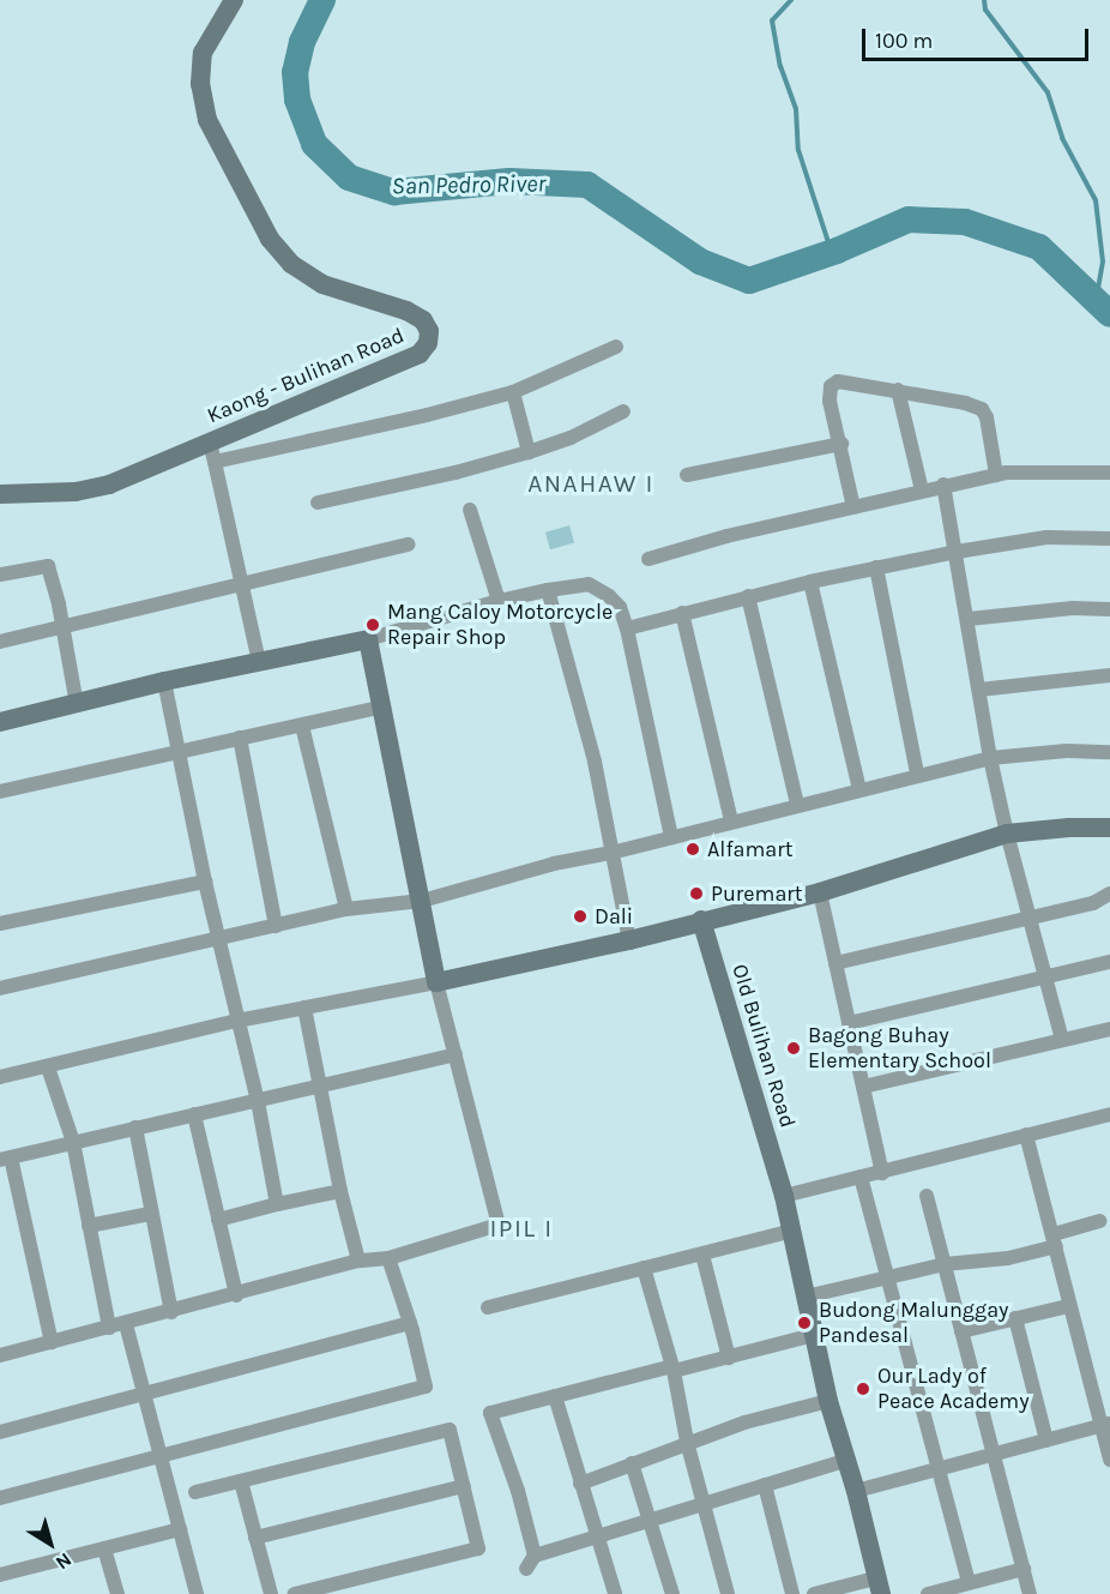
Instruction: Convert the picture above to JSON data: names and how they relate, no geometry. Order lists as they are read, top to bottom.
{
  "streets": {
    "street": ["Kaong - Bulihan Road", "Old Bulihan Road"]
  },
  "districts": ["ANAHAW I", "IPIL I"],
  "water": ["San Pedro River"],
  "places": [
    "Mang Caloy Motorcycle Repair Shop",
    "Alfamart",
    "Puremart",
    "Dali",
    "Bagong Buhay Elementary School",
    "Budong Malunggay Pandesal",
    "Our Lady of Peace Academy"
  ],
  "scale_bar": "100 m",
  "north": "bottom right"
}
